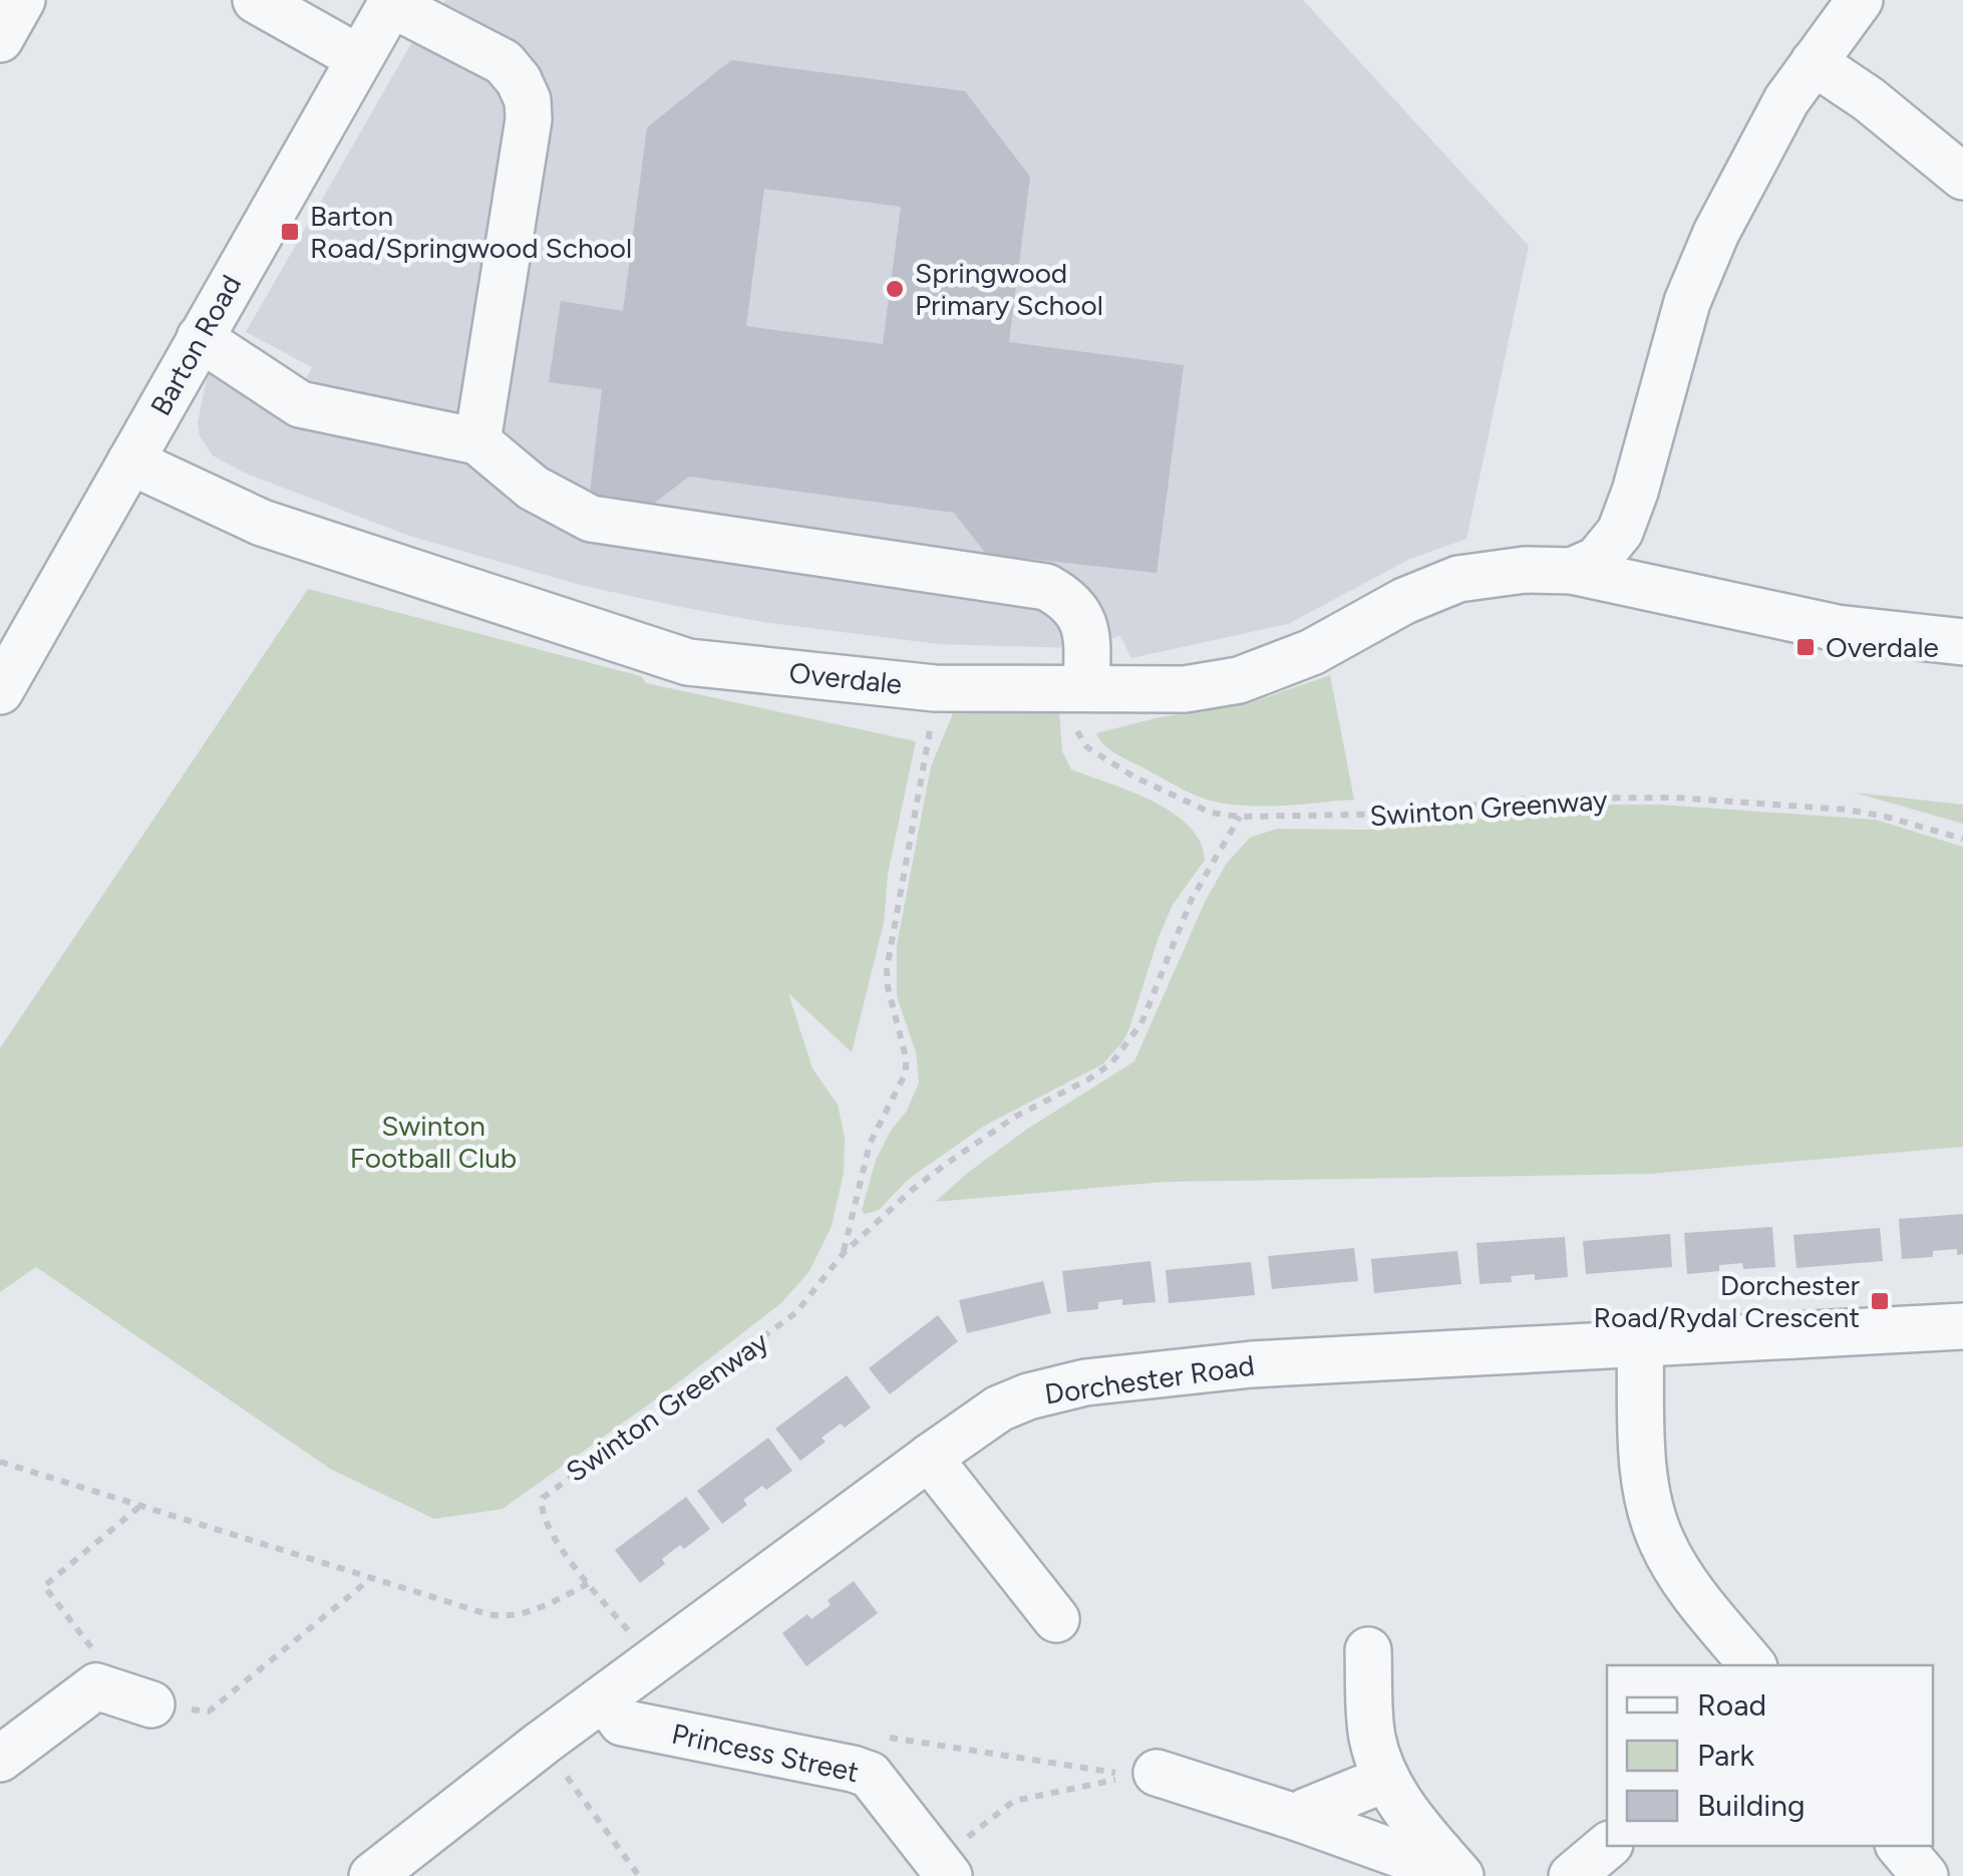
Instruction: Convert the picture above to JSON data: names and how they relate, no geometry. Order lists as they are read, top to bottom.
{
  "streets": {
    "street": [
      "Barton Road",
      "Overdale",
      "Dorchester Road",
      "Princess Street"
    ],
    "path": ["Swinton Greenway"]
  },
  "crossings": [
    ["Barton Road", "Overdale"],
    ["Swinton Greenway", "Dorchester Road"],
    ["Dorchester Road", "Princess Street"]
  ],
  "parks": ["Swinton Football Club"],
  "places": {
    "transit": ["Barton Road/Springwood School", "Overdale", "Dorchester Road/Rydal Crescent"],
    "other": ["Springwood Primary School"]
  },
  "legend": ["Road", "Park", "Building"]
}
